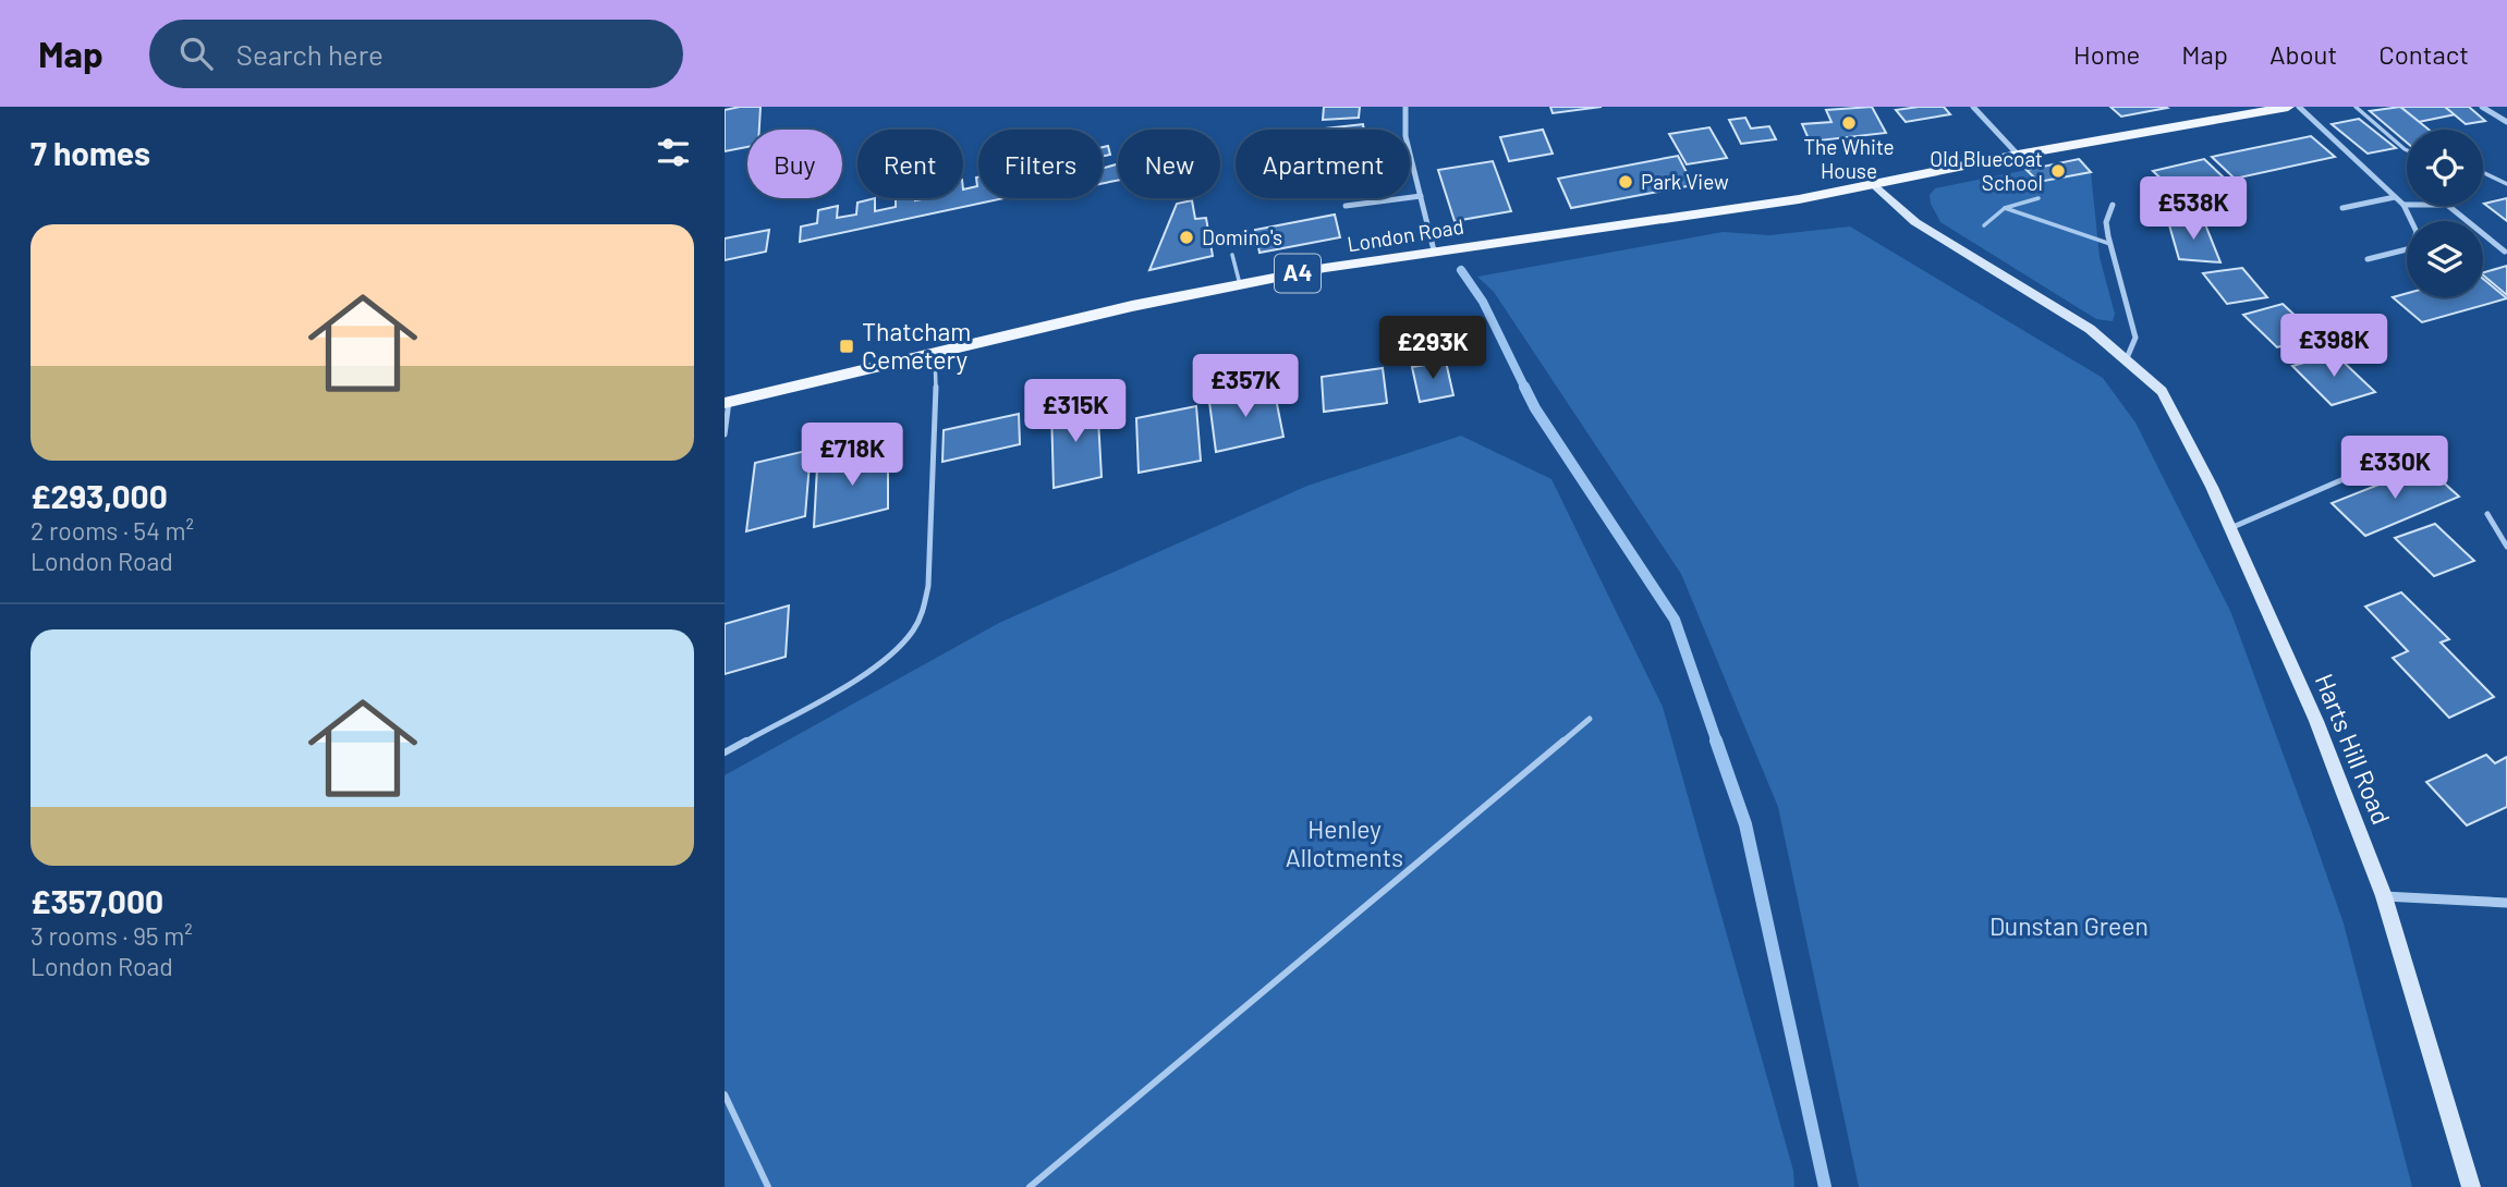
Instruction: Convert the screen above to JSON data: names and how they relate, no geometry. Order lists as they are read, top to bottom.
{
  "streets": {
    "main road": ["London Road", "A4"],
    "street": ["Harts Hill Road"]
  },
  "crossings": [
    ["London Road", "A4"],
    ["London Road", "Harts Hill Road"],
    ["A4", "Harts Hill Road"]
  ],
  "parks": ["Henley Allotments", "Dunstan Green"],
  "places": {
    "other": [
      "The White House",
      "Old Bluecoat School",
      "Park View",
      "Domino's"
    ],
    "transit": ["Thatcham Cemetery"]
  },
  "page": {
    "header": "Map",
    "search": "Search here",
    "nav": [
      "Home",
      "Map",
      "About",
      "Contact"
    ],
    "heading": "7 homes",
    "chip": [
      "Buy",
      "Rent",
      "Filters",
      "New",
      "Apartment"
    ],
    "price": [
      "£538K",
      "£398K",
      "£293K",
      "£357K",
      "£315K",
      "£718K",
      "£330K"
    ],
    "list": [
      {
        "name": "£293,000",
        "note": "2 rooms · 54 m² · London Road"
      },
      {
        "name": "£357,000",
        "note": "3 rooms · 95 m² · London Road"
      }
    ]
  }
}
